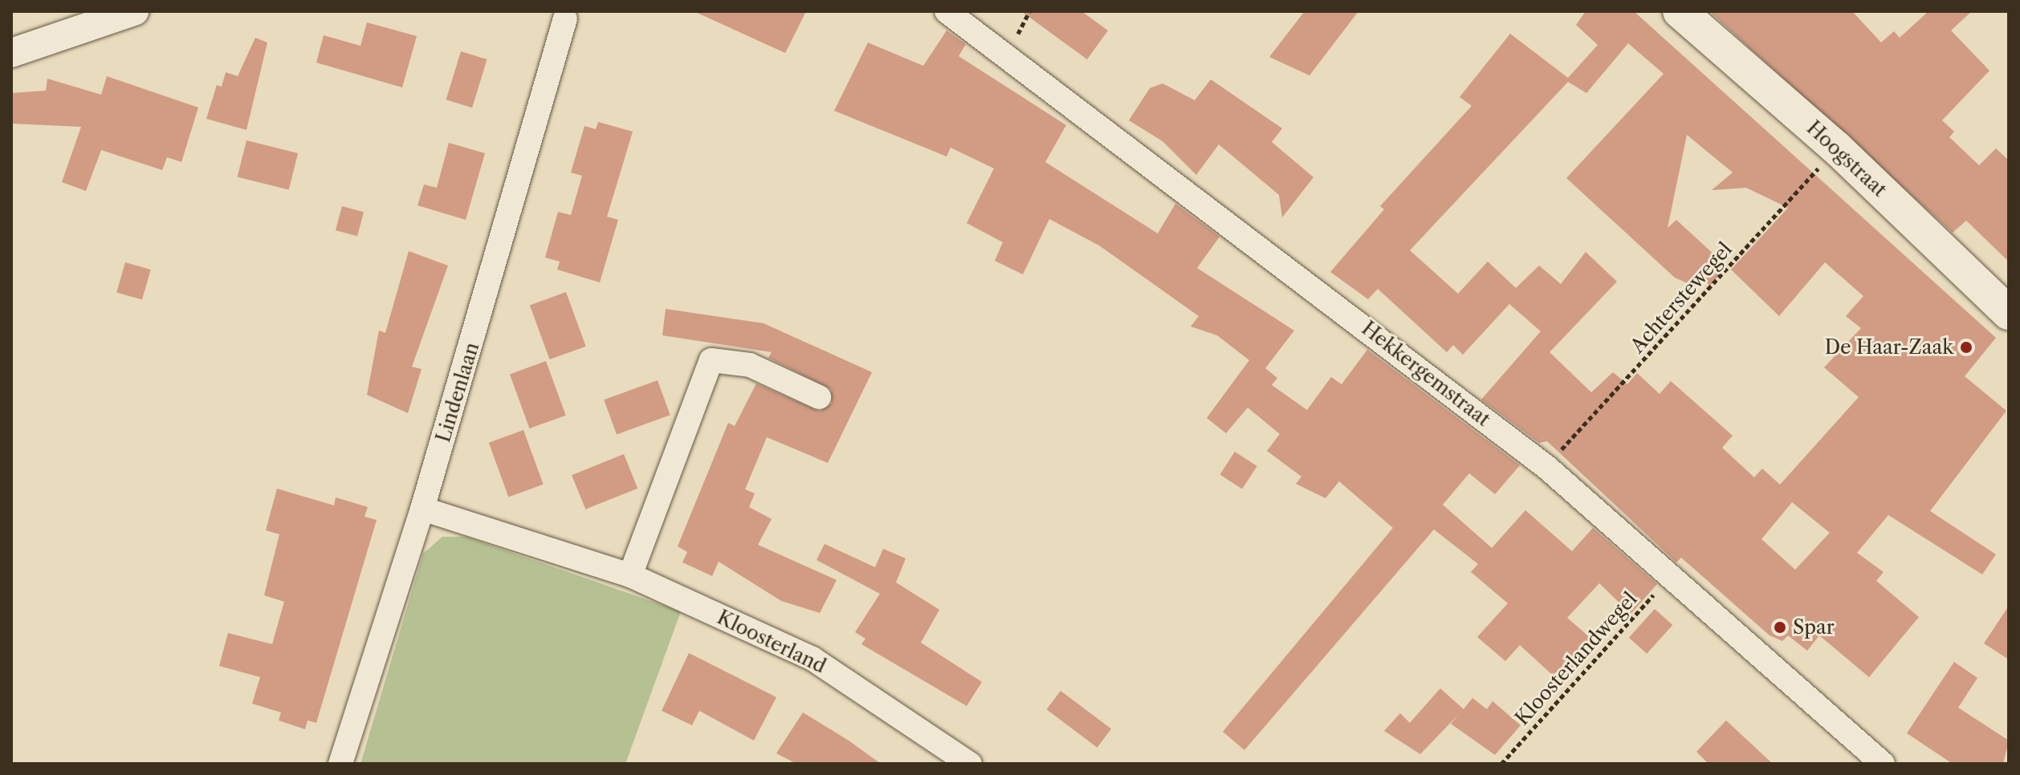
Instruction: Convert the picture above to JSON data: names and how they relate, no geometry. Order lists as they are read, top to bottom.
{
  "streets": {
    "main road": ["Hoogstraat"],
    "street": ["Hekkergemstraat", "Lindenlaan", "Kloosterland"],
    "path": ["Achterstewegel", "Kloosterlandwegel"]
  },
  "crossings": [
    ["Hoogstraat", "Achterstewegel"],
    ["Achterstewegel", "Hekkergemstraat"],
    ["Hekkergemstraat", "Kloosterlandwegel"],
    ["Lindenlaan", "Kloosterland"]
  ],
  "places": ["De Haar-Zaak", "Spar"]
}
